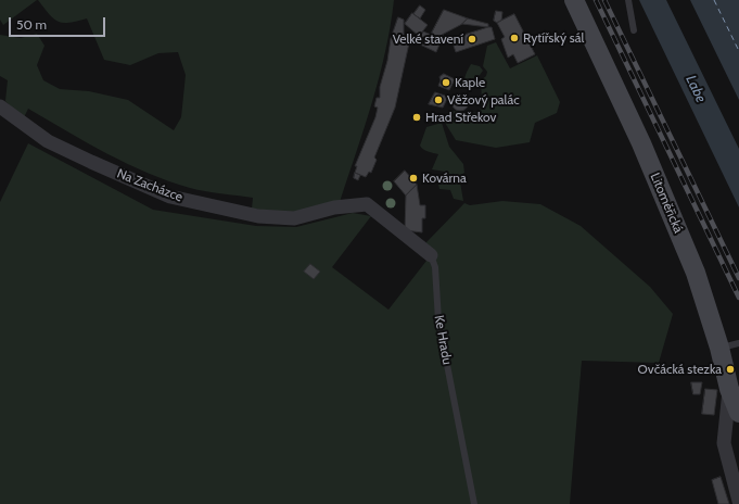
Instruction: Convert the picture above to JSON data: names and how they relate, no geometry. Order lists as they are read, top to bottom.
{
  "streets": {
    "main road": ["Litoměřická"],
    "street": ["Na Zacházce", "Ke Hradu"]
  },
  "crossings": [
    ["Na Zacházce", "Ke Hradu"]
  ],
  "water": ["Labe"],
  "places": [
    "Rytířský sál",
    "Velké stavení",
    "Kaple",
    "Věžový palác",
    "Hrad Střekov",
    "Kovárna",
    "Ovčácká stezka"
  ],
  "scale_bar": "50 m"
}
